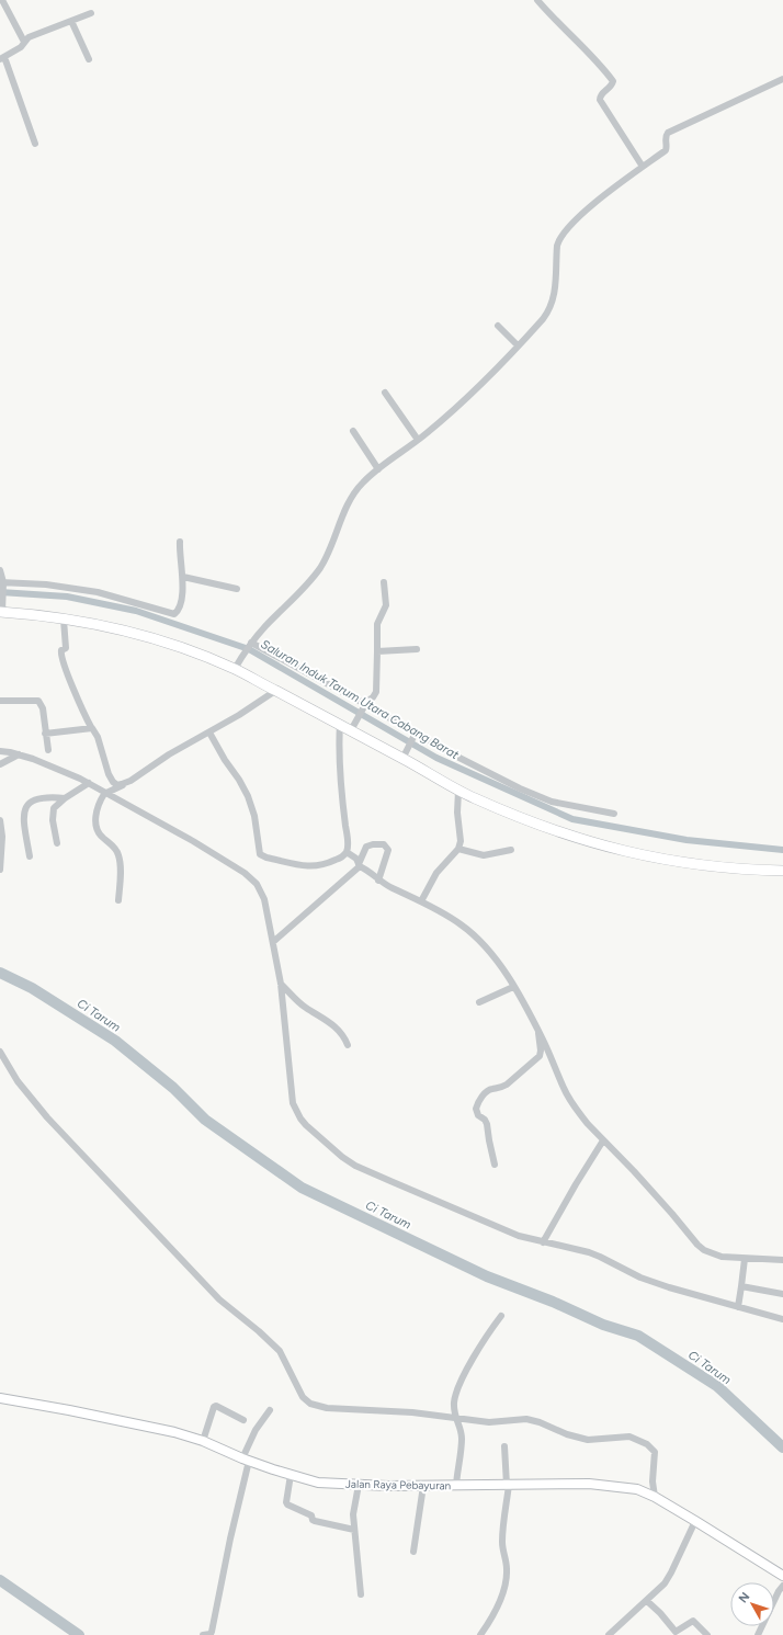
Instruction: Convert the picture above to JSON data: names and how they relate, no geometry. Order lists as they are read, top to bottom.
{
  "streets": {
    "main road": ["Jalan Raya Pebayuran"]
  },
  "water": ["Saluran Induk Tarum Utara Cabang Barat", "Ci Tarum"],
  "north": "top left"
}
